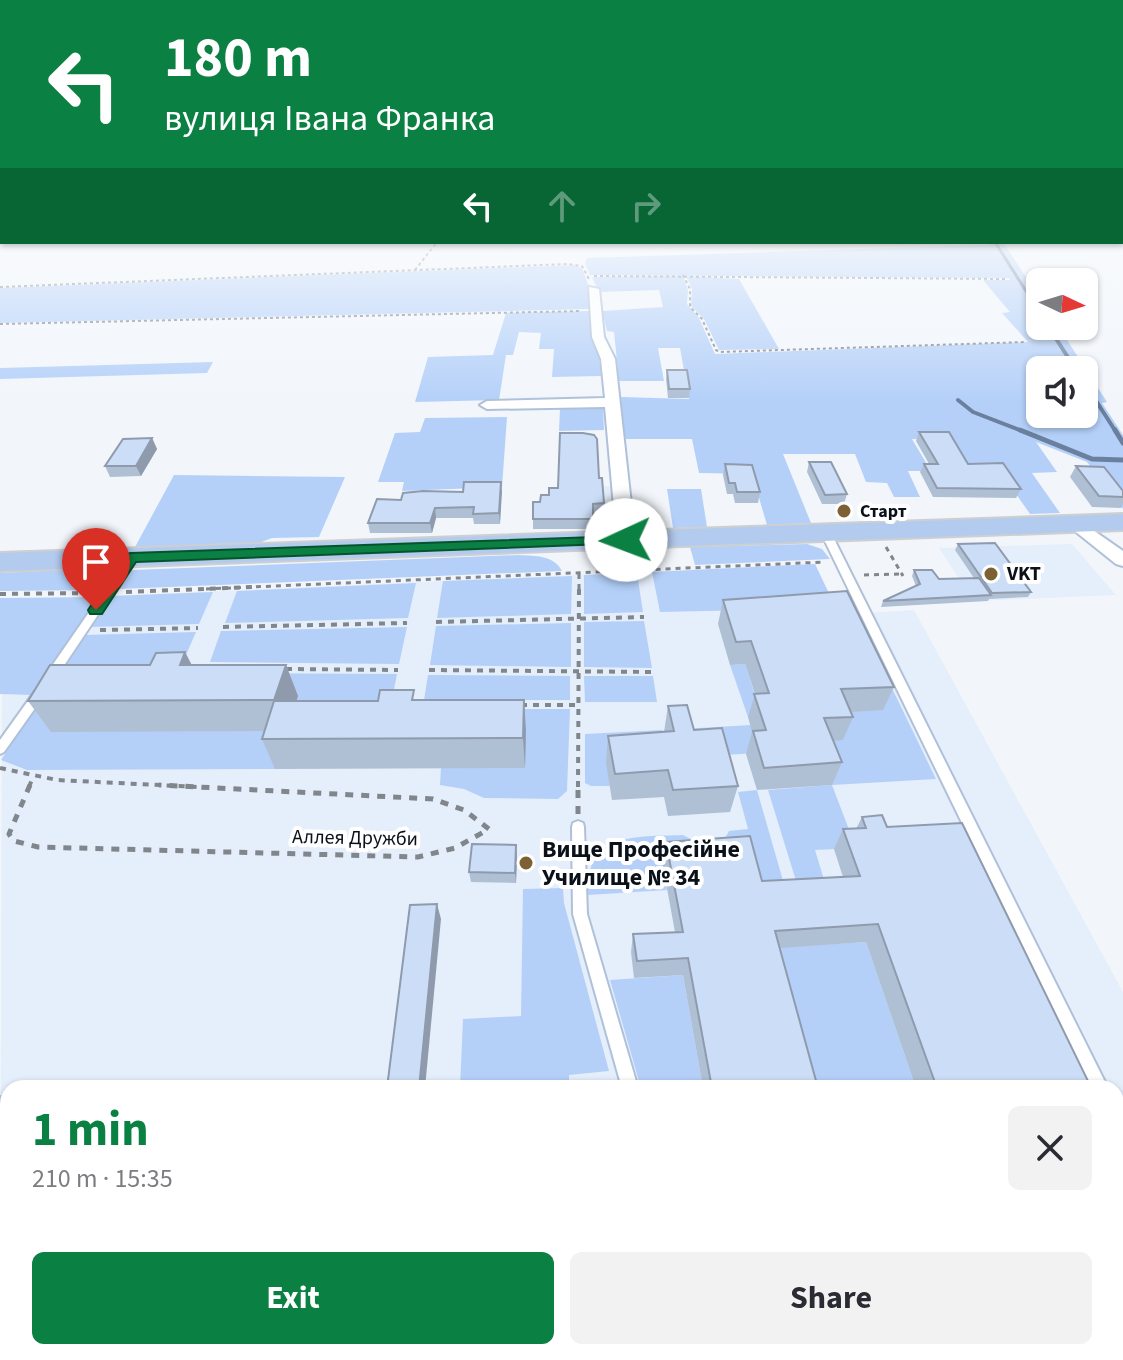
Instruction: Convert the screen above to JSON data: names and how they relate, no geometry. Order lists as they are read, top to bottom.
{
  "streets": {
    "path": ["Аллея Дружби"]
  },
  "places": ["Старт", "VKT", "Вище Професійне Училище № 34"],
  "north": "right",
  "page": {
    "turn": ["180 m", "вулиця Івана Франка"],
    "heading": ["1 min", "210 m · 15:35"],
    "buttons": ["Exit", "Share"]
  }
}
